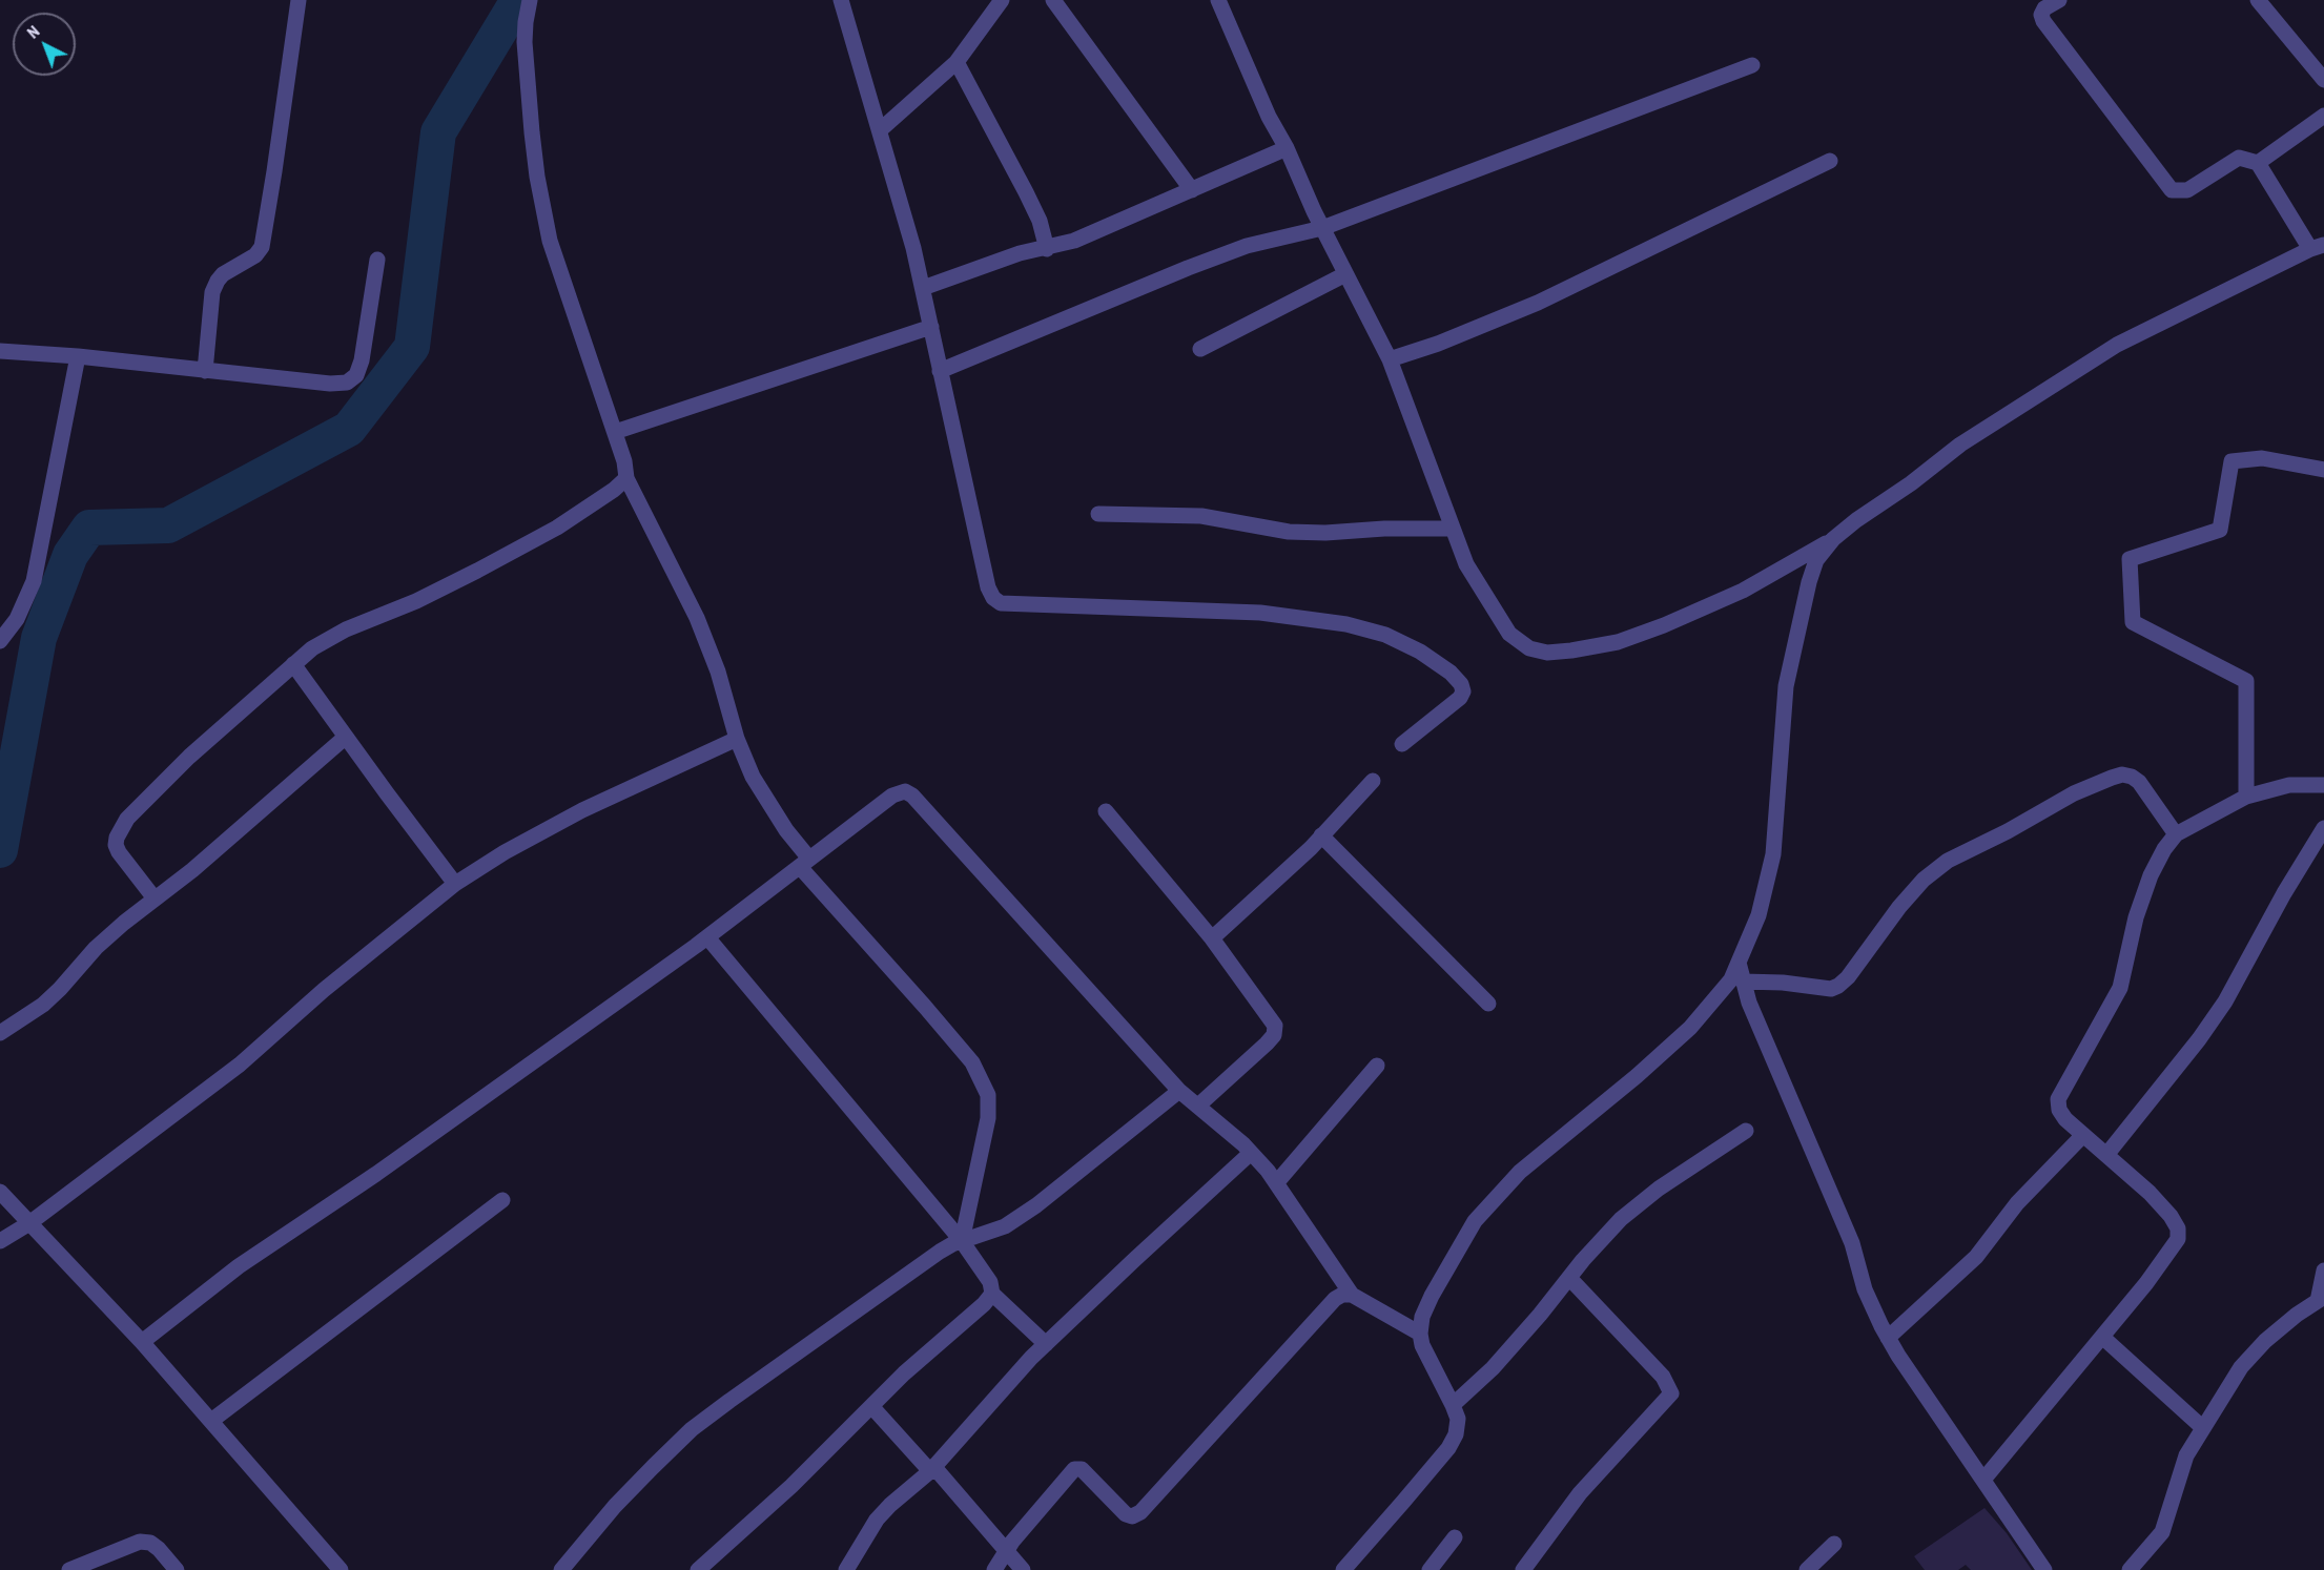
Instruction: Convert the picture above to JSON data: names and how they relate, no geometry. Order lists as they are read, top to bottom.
{
  "north": "top left"
}
